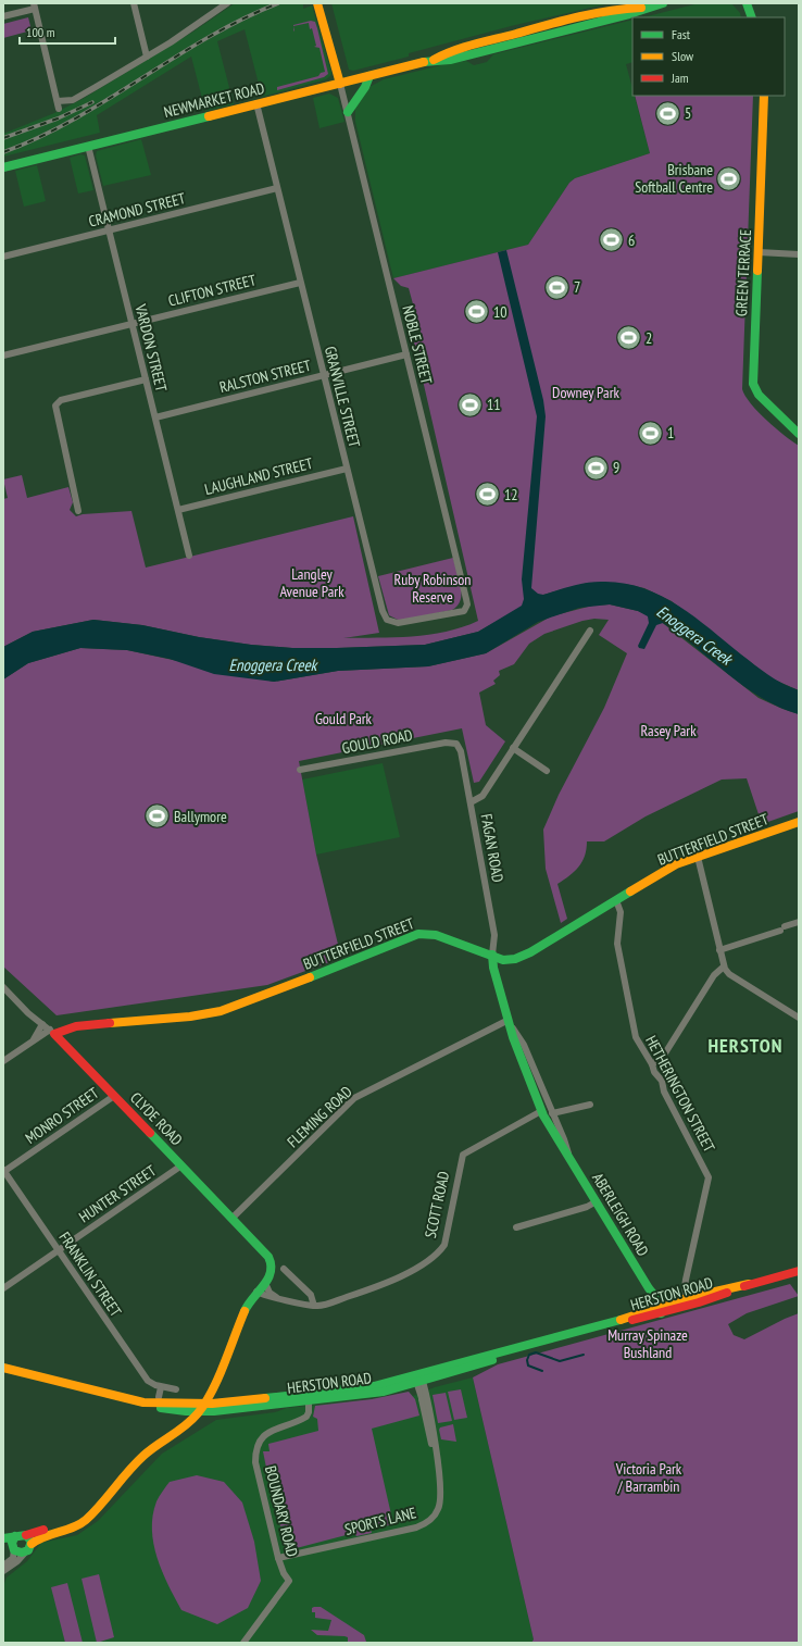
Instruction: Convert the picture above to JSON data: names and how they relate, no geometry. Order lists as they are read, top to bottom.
{
  "streets": {
    "street": [
      "NEWMARKET ROAD",
      "CRAMOND STREET",
      "GREEN TERRACE",
      "CLIFTON STREET",
      "NOBLE STREET",
      "VARDON STREET",
      "RALSTON STREET",
      "GRANVILLE STREET",
      "LAUGHLAND STREET",
      "GOULD ROAD",
      "BUTTERFIELD STREET",
      "FAGAN ROAD",
      "HETHERINGTON STREET",
      "MONRO STREET",
      "FLEMING ROAD",
      "CLYDE ROAD",
      "HUNTER STREET",
      "SCOTT ROAD",
      "ABERLEIGH ROAD",
      "FRANKLIN STREET",
      "HERSTON ROAD",
      "BOUNDARY ROAD",
      "SPORTS LANE"
    ]
  },
  "crossings": [
    ["NEWMARKET ROAD", "NOBLE STREET"],
    ["NEWMARKET ROAD", "VARDON STREET"],
    ["NEWMARKET ROAD", "GRANVILLE STREET"],
    ["CRAMOND STREET", "VARDON STREET"],
    ["CRAMOND STREET", "GRANVILLE STREET"],
    ["CLIFTON STREET", "VARDON STREET"],
    ["CLIFTON STREET", "GRANVILLE STREET"],
    ["NOBLE STREET", "RALSTON STREET"],
    ["NOBLE STREET", "GRANVILLE STREET"],
    ["VARDON STREET", "RALSTON STREET"],
    ["VARDON STREET", "LAUGHLAND STREET"],
    ["RALSTON STREET", "GRANVILLE STREET"],
    ["GRANVILLE STREET", "LAUGHLAND STREET"],
    ["GOULD ROAD", "FAGAN ROAD"],
    ["BUTTERFIELD STREET", "FAGAN ROAD"],
    ["BUTTERFIELD STREET", "HETHERINGTON STREET"],
    ["BUTTERFIELD STREET", "CLYDE ROAD"],
    ["BUTTERFIELD STREET", "ABERLEIGH ROAD"],
    ["FAGAN ROAD", "ABERLEIGH ROAD"],
    ["HETHERINGTON STREET", "HERSTON ROAD"],
    ["MONRO STREET", "CLYDE ROAD"],
    ["MONRO STREET", "FRANKLIN STREET"],
    ["FLEMING ROAD", "CLYDE ROAD"],
    ["FLEMING ROAD", "ABERLEIGH ROAD"],
    ["CLYDE ROAD", "HUNTER STREET"],
    ["HUNTER STREET", "FRANKLIN STREET"],
    ["SCOTT ROAD", "ABERLEIGH ROAD"],
    ["ABERLEIGH ROAD", "HERSTON ROAD"],
    ["HERSTON ROAD", "BOUNDARY ROAD"],
    ["HERSTON ROAD", "SPORTS LANE"],
    ["BOUNDARY ROAD", "SPORTS LANE"]
  ],
  "districts": ["HERSTON"],
  "water": ["Enoggera Creek"],
  "parks": [
    "Downey Park",
    "Langley Avenue Park",
    "Ruby Robinson Reserve",
    "Gould Park",
    "Rasey Park",
    "Murray Spinaze Bushland",
    "Victoria Park / Barrambin"
  ],
  "places": {
    "sports": [
      "5",
      "Brisbane Softball Centre",
      "6",
      "7",
      "10",
      "2",
      "11",
      "1",
      "9",
      "12",
      "Ballymore"
    ]
  },
  "legend": ["Fast", "Slow", "Jam"],
  "scale_bar": "100 m"
}
